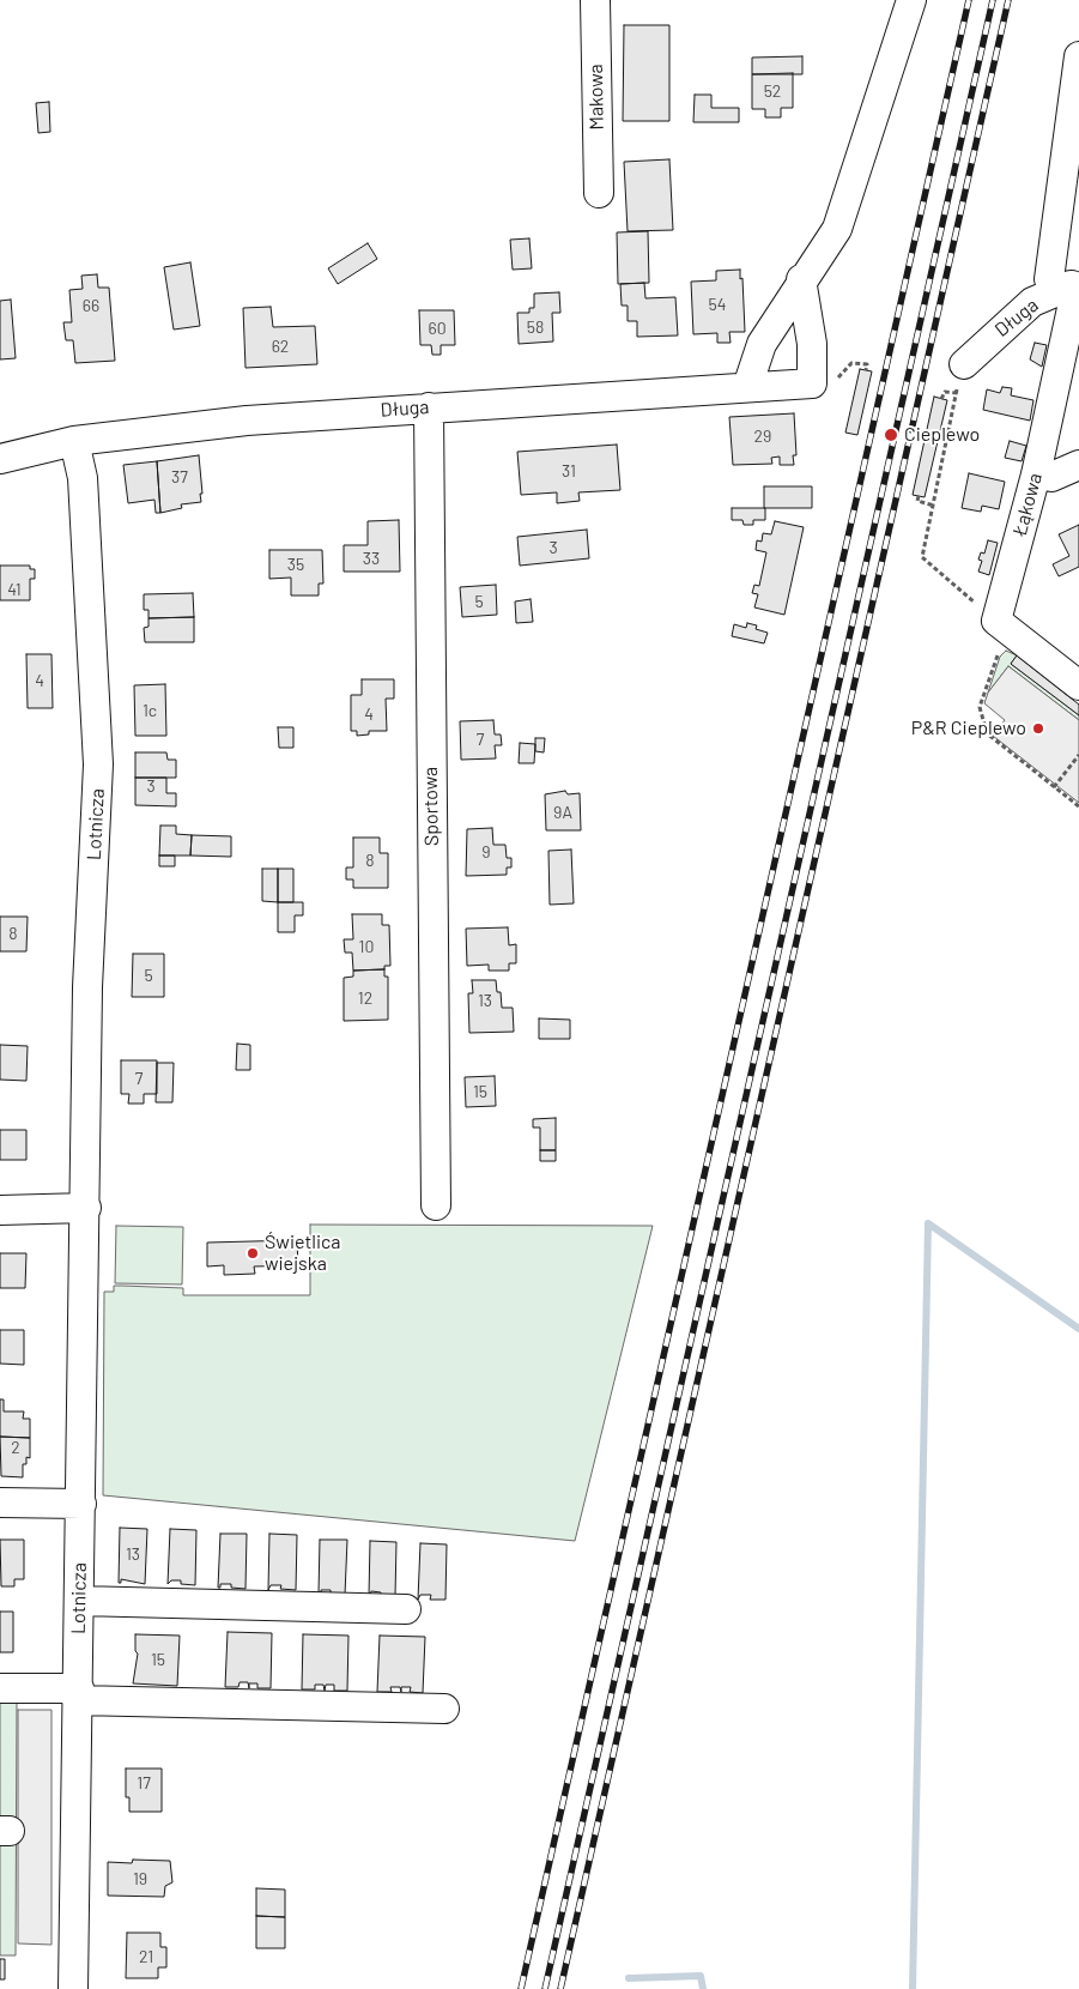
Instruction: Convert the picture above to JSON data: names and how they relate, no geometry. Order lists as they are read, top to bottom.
{
  "streets": {
    "street": [
      "Makowa",
      "Długa",
      "Łąkowa",
      "Sportowa",
      "Lotnicza"
    ]
  },
  "crossings": [
    ["Długa", "Łąkowa"],
    ["Długa", "Sportowa"],
    ["Długa", "Lotnicza"]
  ],
  "places": ["Cieplewo", "P&R Cieplewo", "Świetlica wiejska"],
  "house_numbers": [
    "52",
    "54",
    "66",
    "58",
    "60",
    "62",
    "29",
    "31",
    "37",
    "3",
    "33",
    "35",
    "41",
    "5",
    "4",
    "1c",
    "4",
    "7",
    "3",
    "9A",
    "9",
    "8",
    "8",
    "10",
    "5",
    "12",
    "13",
    "7",
    "15",
    "2",
    "13",
    "15",
    "17",
    "19",
    "21"
  ]
}
